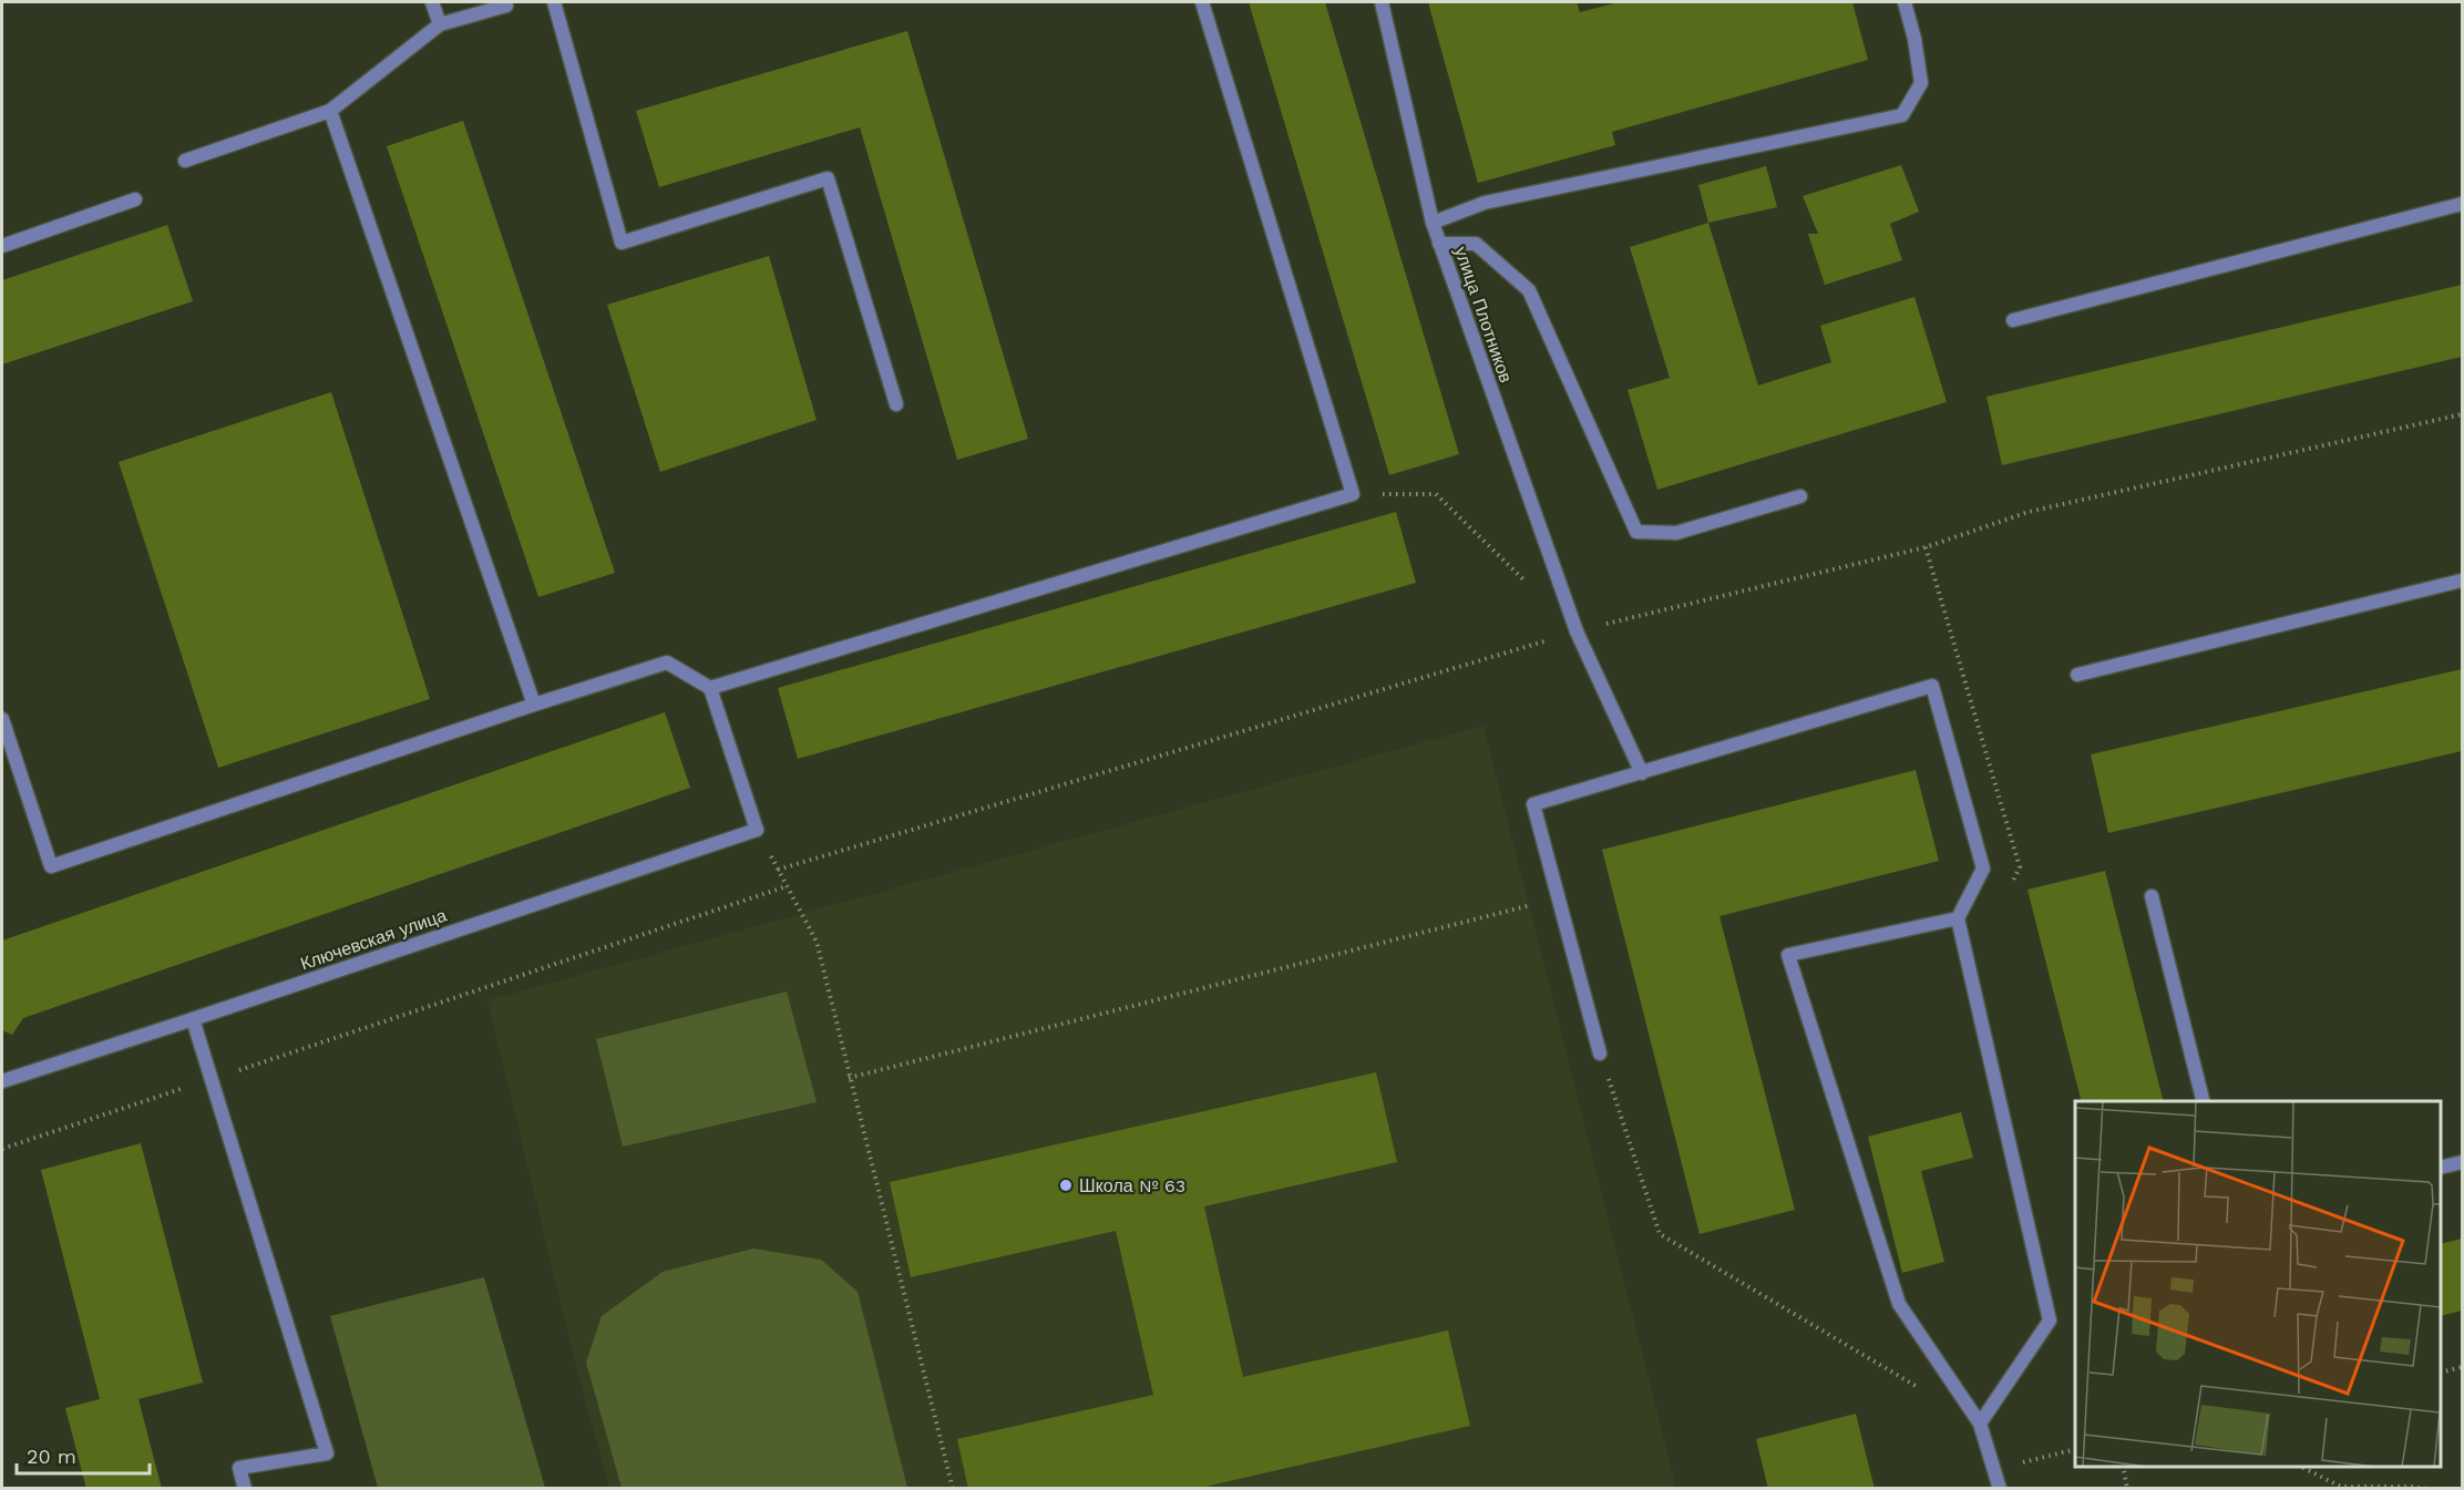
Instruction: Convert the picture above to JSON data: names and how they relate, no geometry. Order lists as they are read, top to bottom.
{
  "streets": {
    "street": ["улица Плотников", "Ключевская улица"]
  },
  "places": ["Школа № 63"],
  "scale_bar": "20 m"
}
